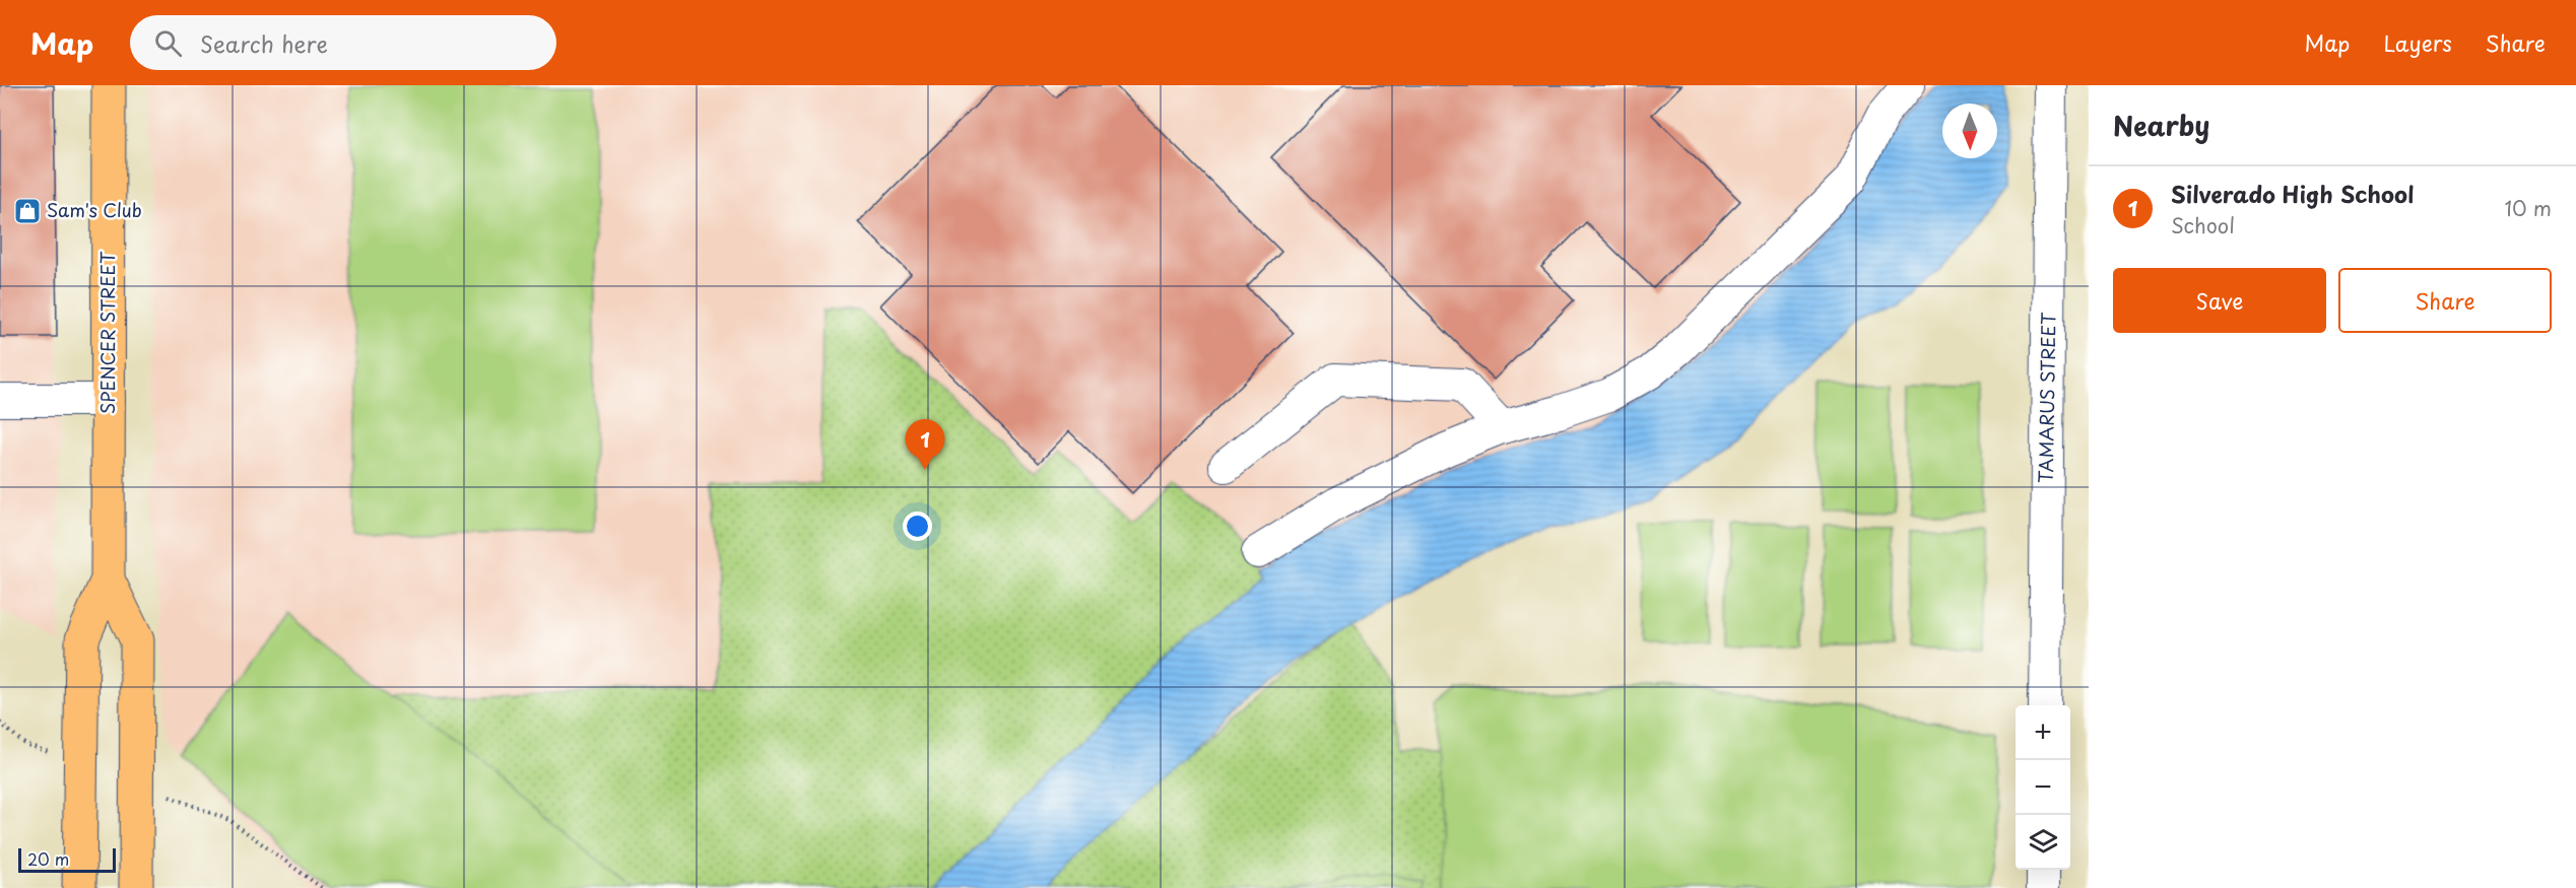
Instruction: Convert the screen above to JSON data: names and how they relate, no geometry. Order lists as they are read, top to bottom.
{
  "streets": {
    "main road": ["SPENCER STREET"],
    "street": ["TAMARUS STREET"]
  },
  "places": {
    "shop": ["Sam's Club"]
  },
  "scale_bar": "20 m",
  "north": "bottom",
  "page": {
    "header": "Map",
    "search": "Search here",
    "nav": ["Map", "Layers", "Share"],
    "heading": "Nearby",
    "list": [
      {
        "mark": "1",
        "name": "Silverado High School",
        "note": "School",
        "value": "10 m"
      }
    ],
    "buttons": ["Save", "Share"],
    "pins": "1",
    "map_buttons": ["+", "−"],
    "scale": "20 m"
  }
}
